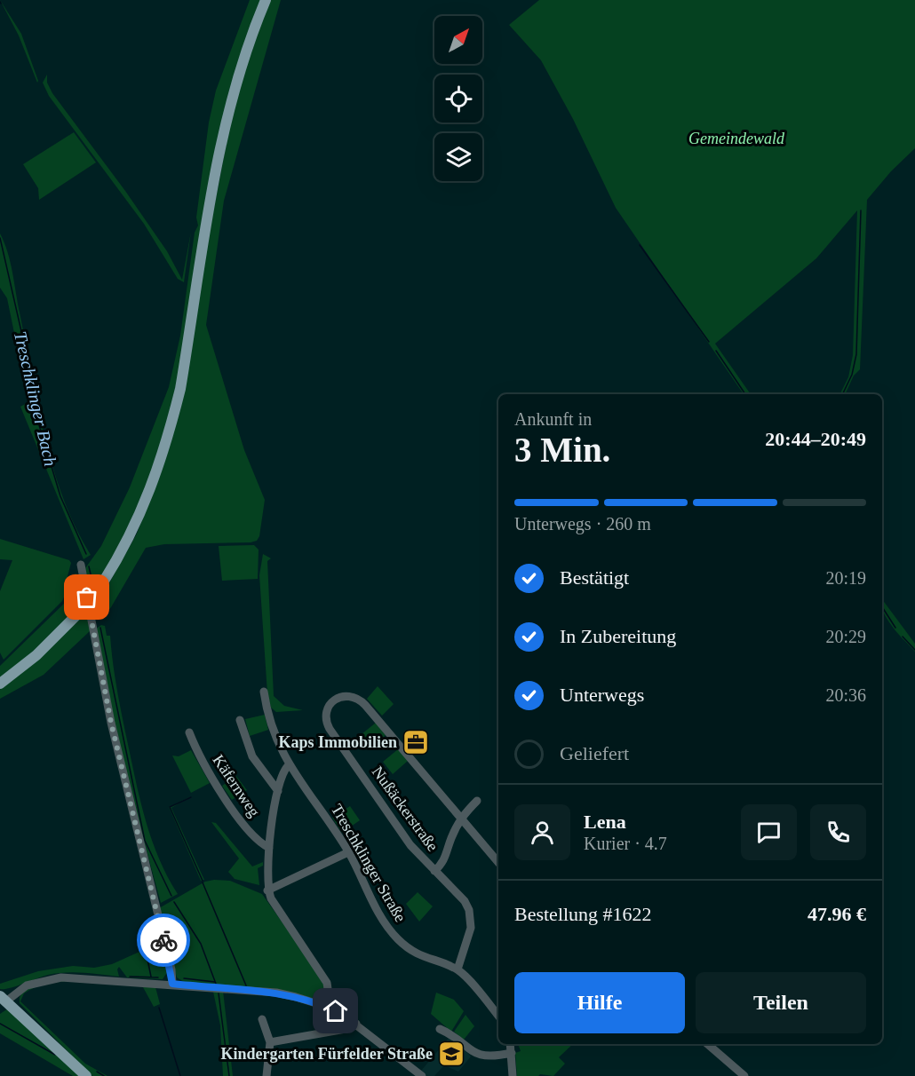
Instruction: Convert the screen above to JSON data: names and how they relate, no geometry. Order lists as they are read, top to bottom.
{
  "streets": {
    "street": ["Käfernweg", "Nußäckerstraße", "Treschklinger Straße"]
  },
  "crossings": [
    ["Nußäckerstraße", "Treschklinger Straße"]
  ],
  "water": ["Treschklinger Bach"],
  "parks": ["Gemeindewald"],
  "places": {
    "office": ["Kaps Immobilien"],
    "school or university": ["Kindergarten Fürfelder Straße"]
  },
  "north": "top right",
  "page": {
    "heading": ["3 Min.", "Ankunft in", "20:44–20:49"],
    "panel": [
      "Lena",
      "Kurier · 4.7",
      "Bestellung #1622",
      "47.96 €"
    ],
    "bar": "Unterwegs · 260 m",
    "list": [
      ["Bestätigt", "20:19"],
      ["In Zubereitung", "20:29"],
      ["Unterwegs", "20:36"],
      "Geliefert"
    ],
    "buttons": ["Hilfe", "Teilen"]
  }
}
